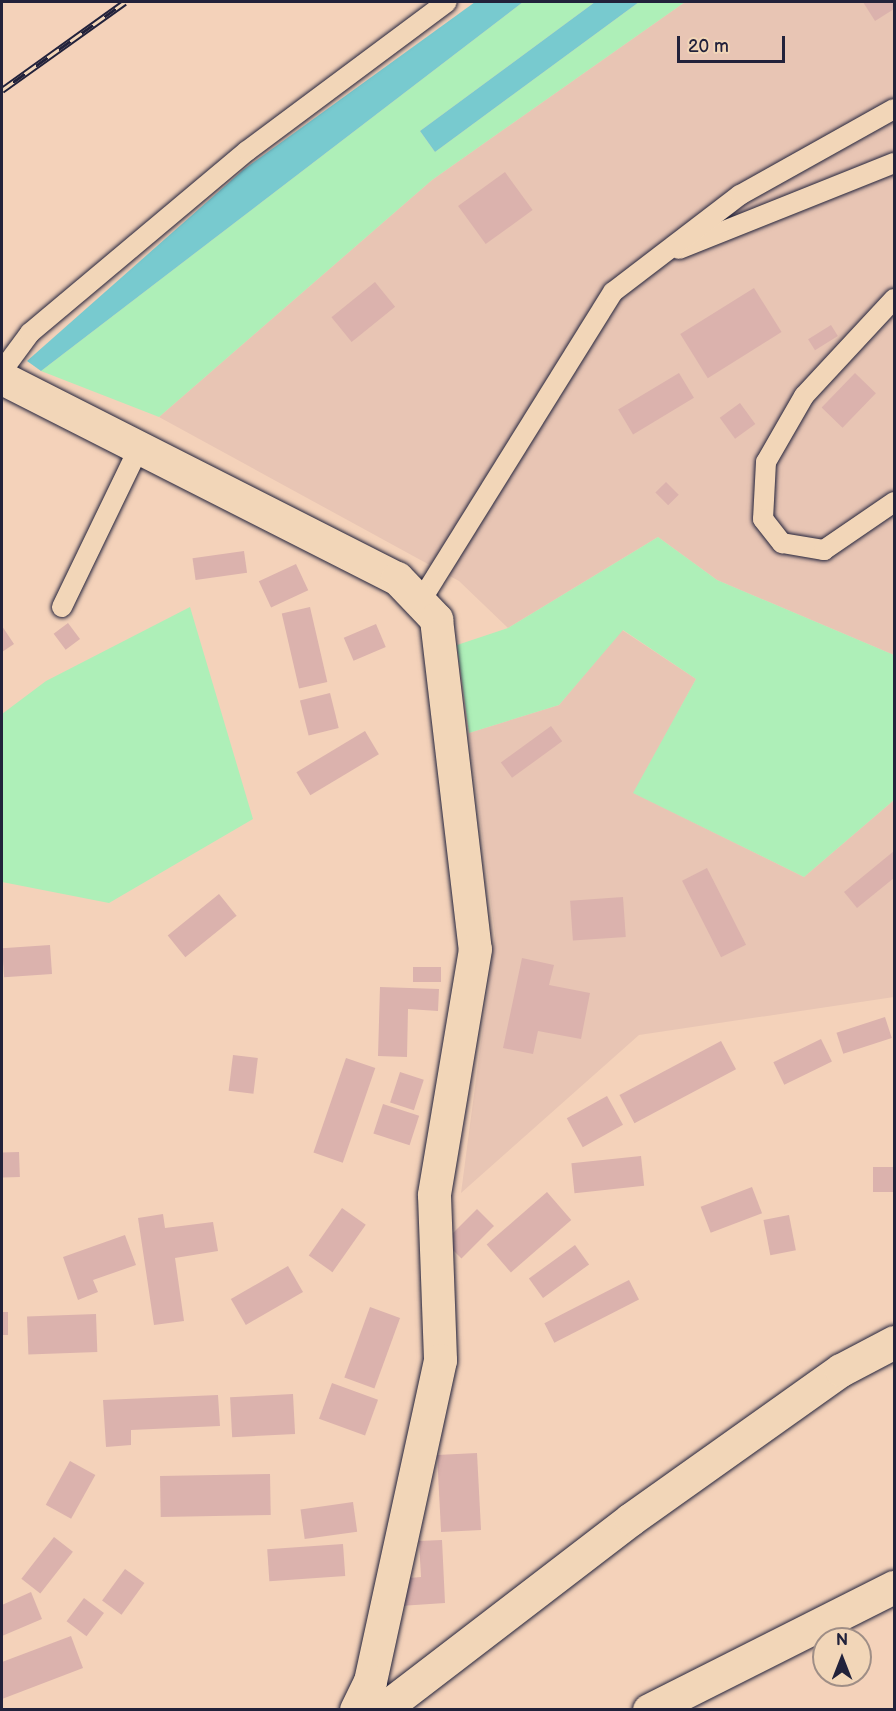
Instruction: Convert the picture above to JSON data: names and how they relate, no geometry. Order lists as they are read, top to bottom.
{
  "scale_bar": "20 m",
  "north": "top"
}
